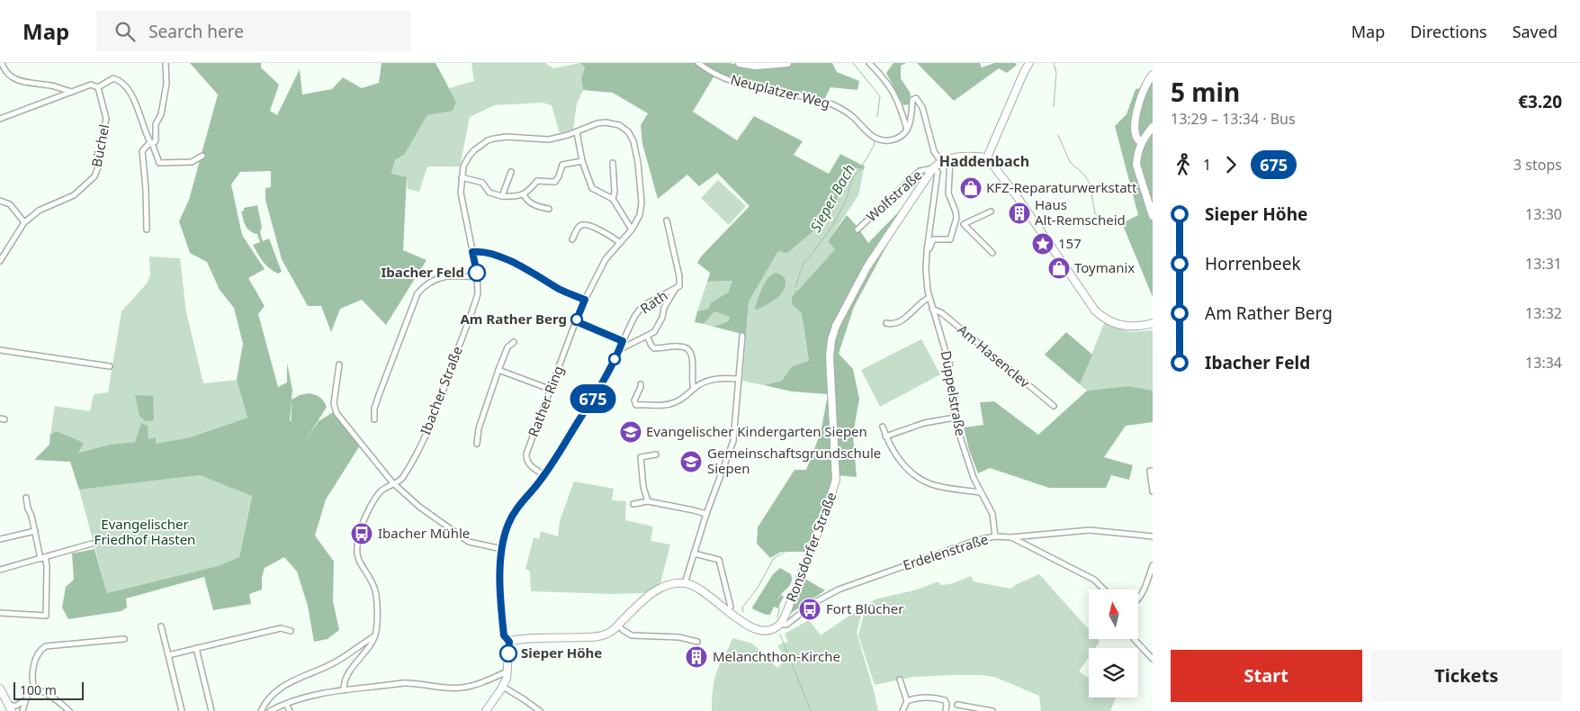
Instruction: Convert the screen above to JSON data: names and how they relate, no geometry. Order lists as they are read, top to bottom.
{
  "streets": {
    "main road": ["Ronsdorfer Straße"],
    "street": [
      "Neuplatzer Weg",
      "Büchel",
      "Wolfstraße",
      "Rath",
      "Am Hasenclev",
      "Ibacher Straße",
      "Düppelstraße",
      "Rather Ring",
      "Erdelenstraße"
    ]
  },
  "crossings": [
    ["Wolfstraße", "Düppelstraße"],
    ["Wolfstraße", "Ronsdorfer Straße"],
    ["Rath", "Rather Ring"],
    ["Am Hasenclev", "Düppelstraße"],
    ["Ibacher Straße", "Rather Ring"],
    ["Düppelstraße", "Ronsdorfer Straße"],
    ["Düppelstraße", "Erdelenstraße"],
    ["Ronsdorfer Straße", "Erdelenstraße"]
  ],
  "districts": ["Haddenbach"],
  "water": ["Sieper Bach"],
  "parks": ["Evangelischer Friedhof Hasten"],
  "places": {
    "shop": ["KFZ-Reparaturwerkstatt", "Toymanix"],
    "building": ["Haus Alt-Remscheid", "Melanchthon-Kirche"],
    "place": ["157"],
    "other": ["Ibacher Feld", "Am Rather Berg", "Sieper Höhe"],
    "school or university": ["Evangelischer Kindergarten Siepen", "Gemeinschaftsgrundschule Siepen"],
    "bus stop": ["Ibacher Mühle", "Fort Blücher"]
  },
  "lines": ["bus line 675"],
  "scale_bar": "100 m",
  "north": "top",
  "page": {
    "header": "Map",
    "search": "Search here",
    "nav": ["Map", "Directions", "Saved"],
    "on_map": "675",
    "heading": ["5 min", "13:29 – 13:34 · Bus", "€3.20"],
    "legs": ["1", "675", "3 stops"],
    "list": [
      {
        "name": "Sieper Höhe",
        "value": "13:30"
      },
      {
        "name": "Horrenbeek",
        "value": "13:31"
      },
      {
        "name": "Am Rather Berg",
        "value": "13:32"
      },
      {
        "name": "Ibacher Feld",
        "value": "13:34"
      }
    ],
    "buttons": ["Start", "Tickets"],
    "scale": "100 m"
  }
}
